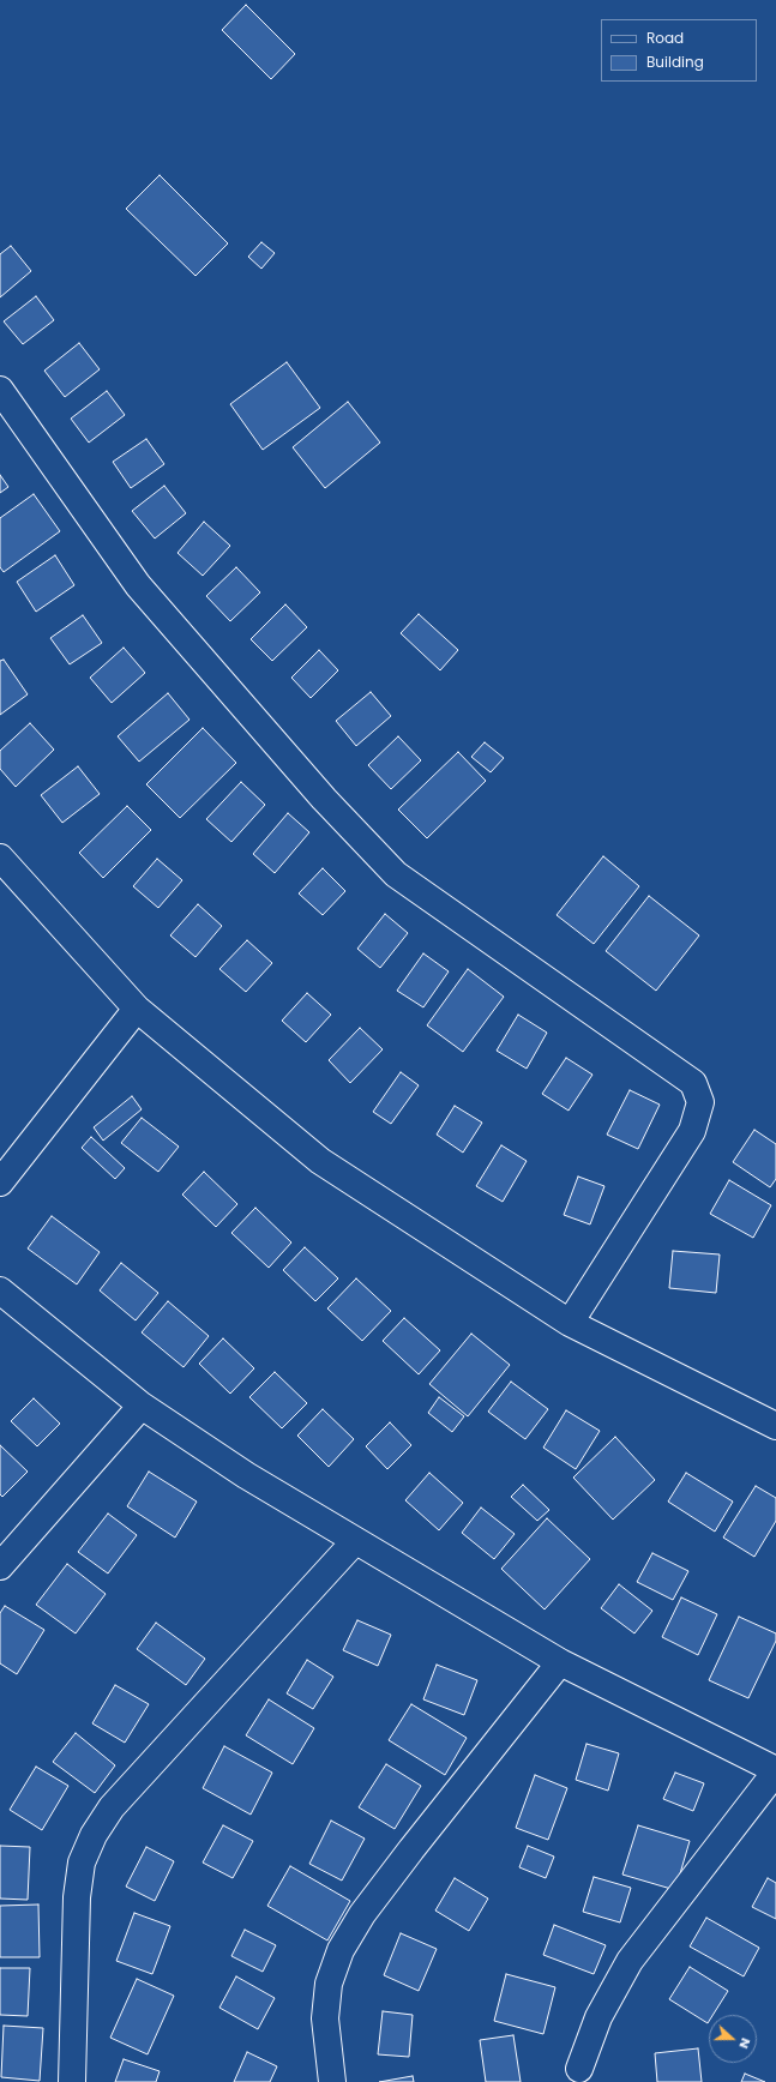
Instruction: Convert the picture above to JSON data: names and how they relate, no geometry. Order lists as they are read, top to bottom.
{
  "legend": ["Road", "Building"],
  "north": "right"
}
